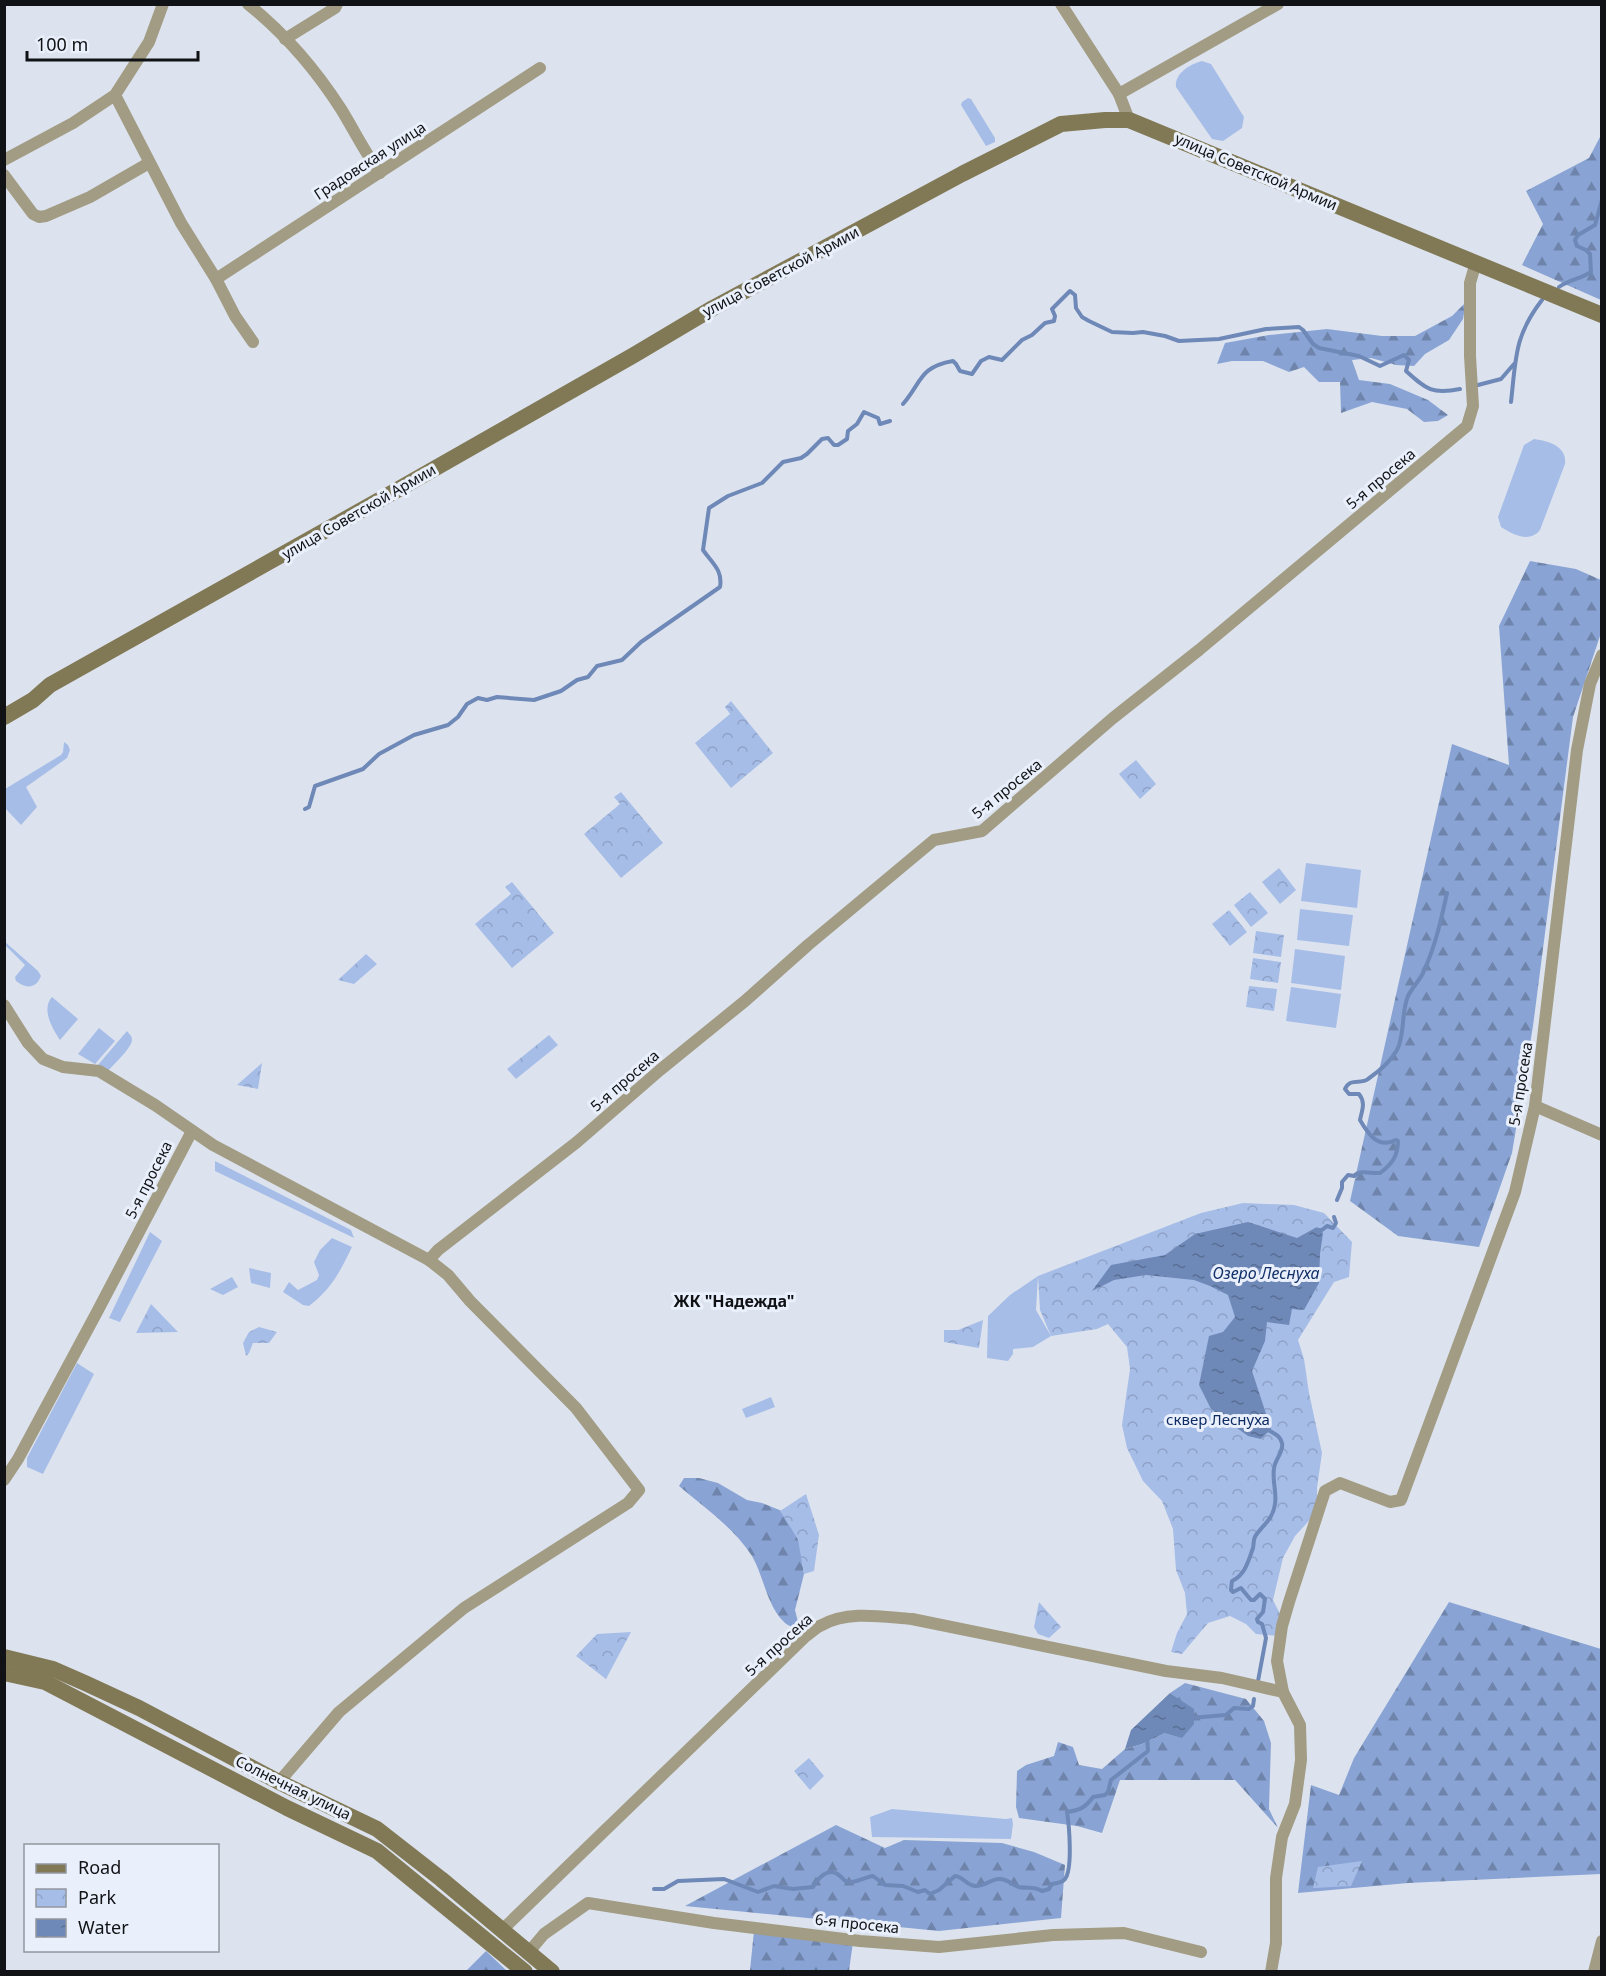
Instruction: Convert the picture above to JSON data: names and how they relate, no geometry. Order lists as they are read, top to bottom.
{
  "streets": {
    "street": [
      "Градовская улица",
      "улица Советской Армии",
      "5-я просека",
      "Солнечная улица",
      "6-я просека"
    ]
  },
  "crossings": [
    ["улица Советской Армии", "5-я просека"],
    ["5-я просека", "Солнечная улица"],
    ["Солнечная улица", "6-я просека"]
  ],
  "districts": ["ЖК \"Надежда\""],
  "water": ["Озеро Леснуха"],
  "parks": ["сквер Леснуха"],
  "legend": ["Road", "Park", "Water"],
  "scale_bar": "100 m"
}
